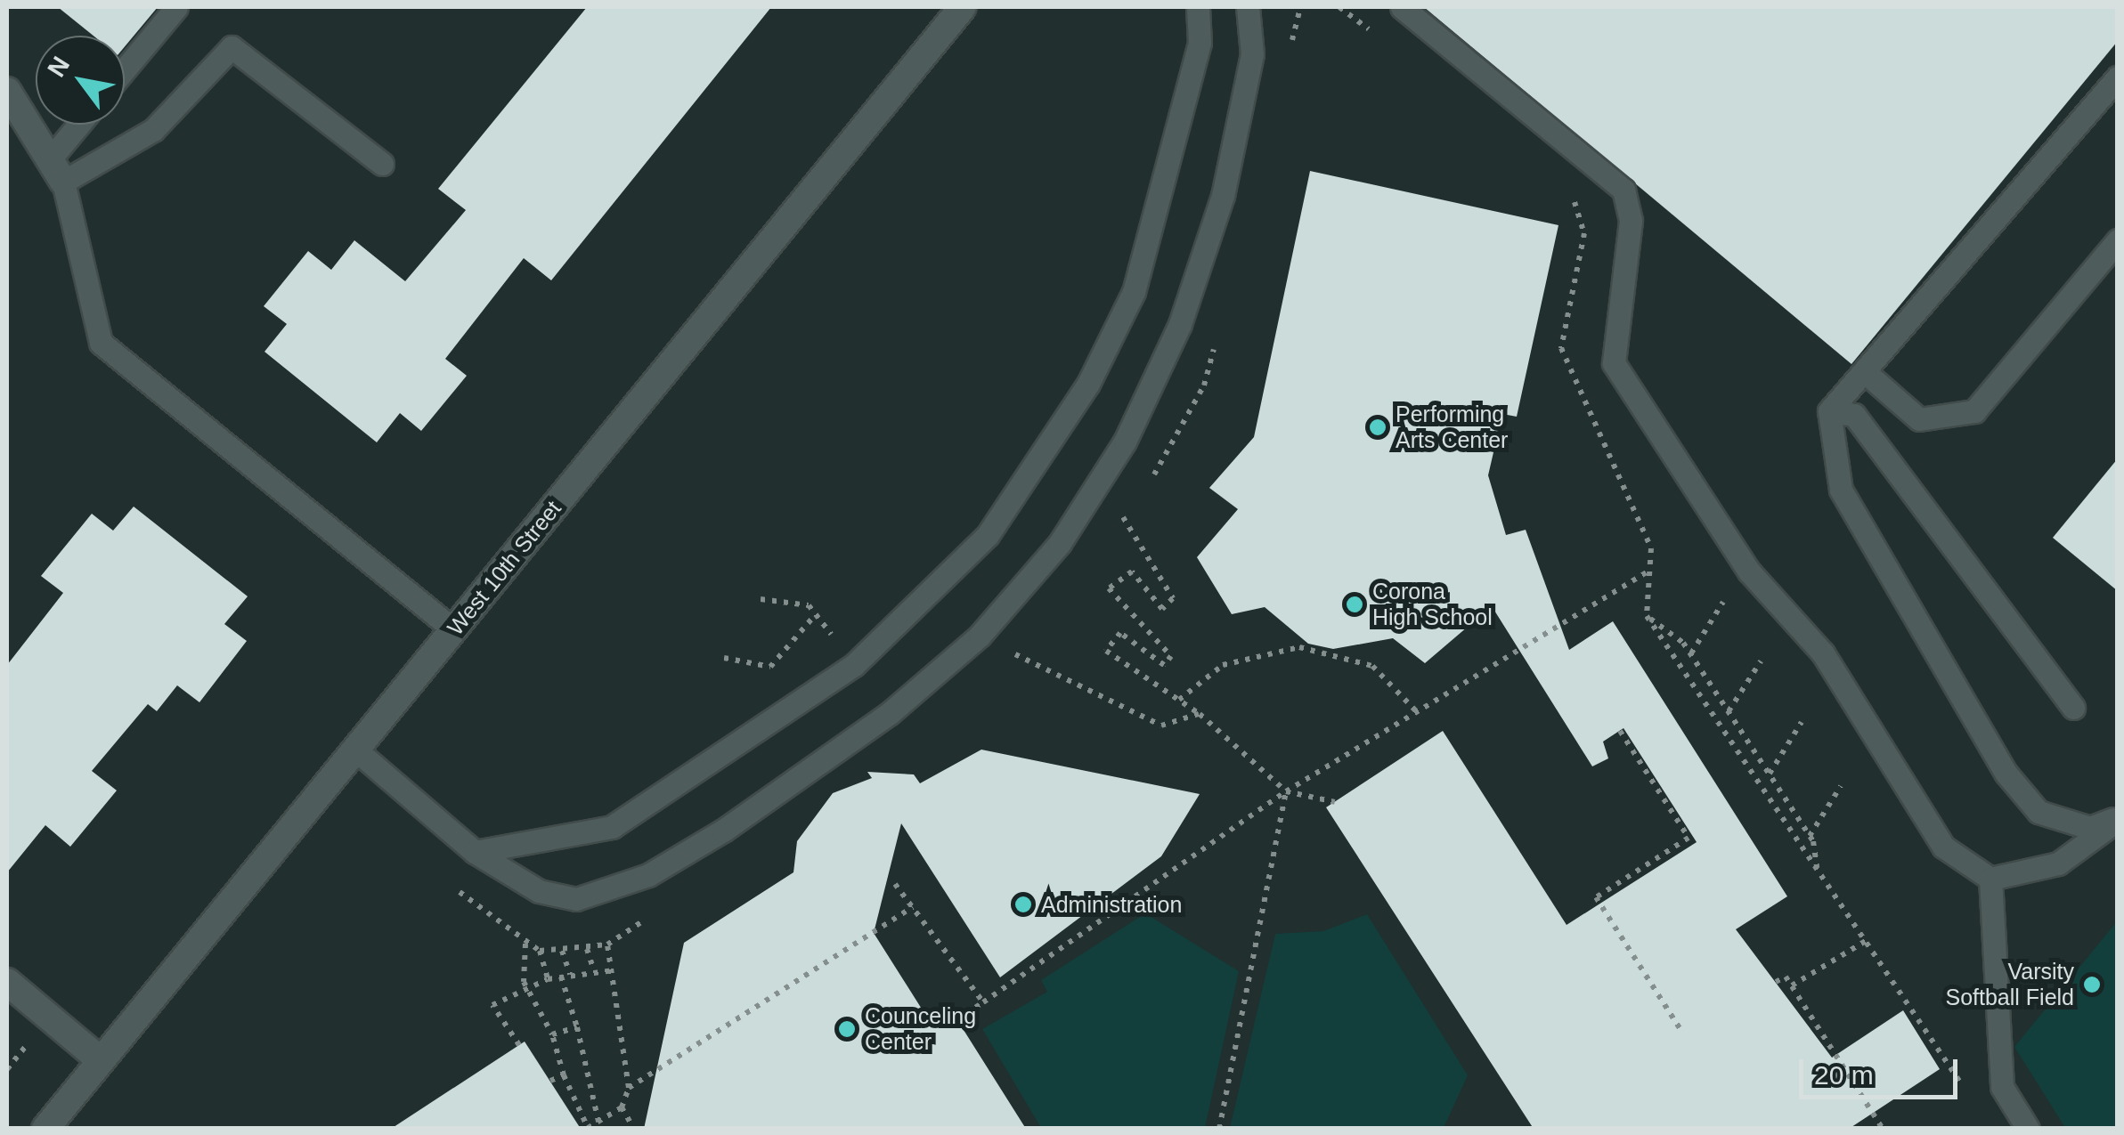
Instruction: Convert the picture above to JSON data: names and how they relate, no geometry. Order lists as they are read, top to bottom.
{
  "streets": {
    "main road": ["West 10th Street"]
  },
  "places": [
    "Performing Arts Center",
    "Corona High School",
    "Administration",
    "Varsity Softball Field",
    "Counceling Center"
  ],
  "scale_bar": "20 m",
  "north": "top left"
}
